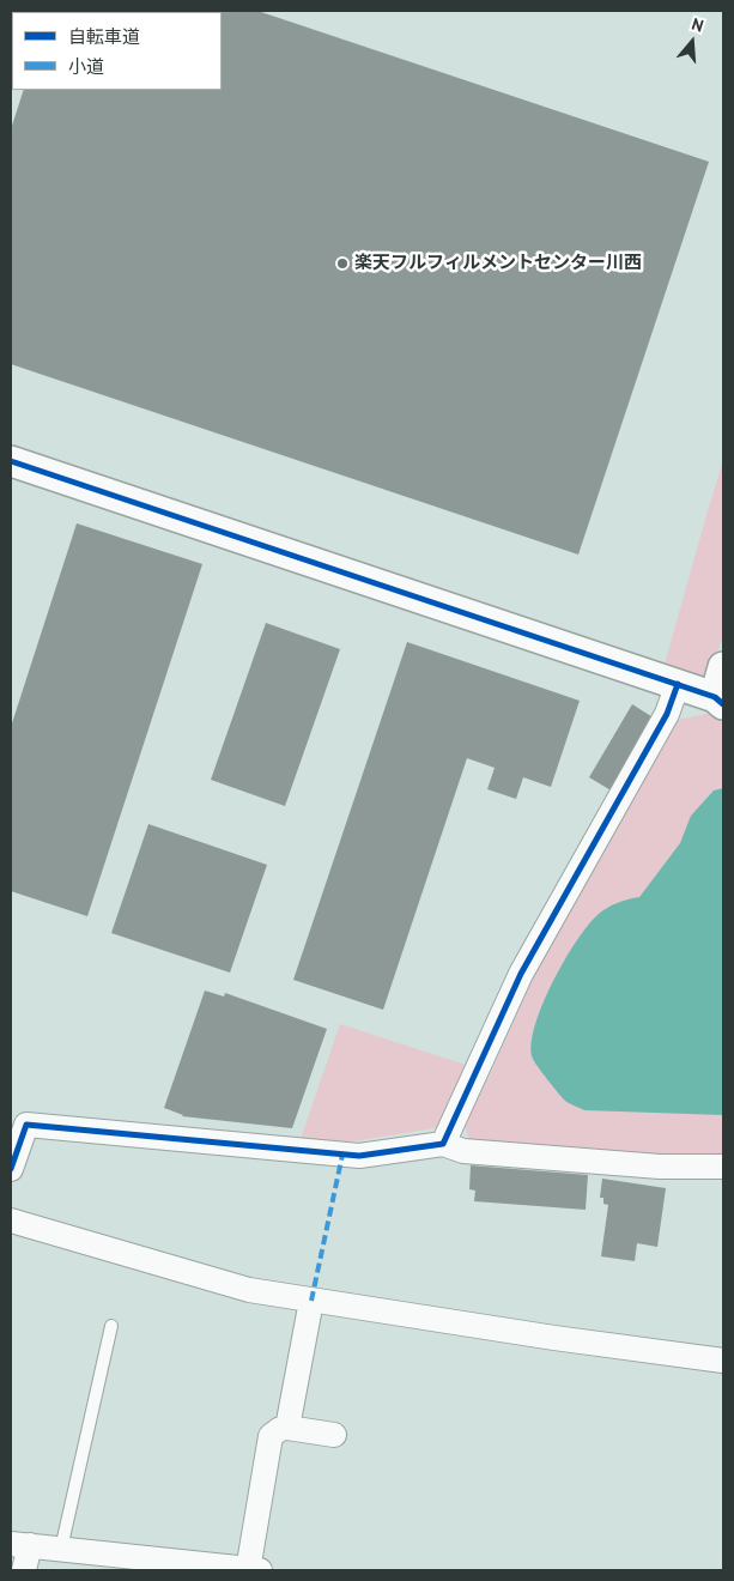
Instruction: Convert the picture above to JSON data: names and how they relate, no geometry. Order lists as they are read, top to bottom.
{
  "places": ["楽天フルフィルメントセンター川西"],
  "legend": ["自転車道", "小道"],
  "north": "top"
}
